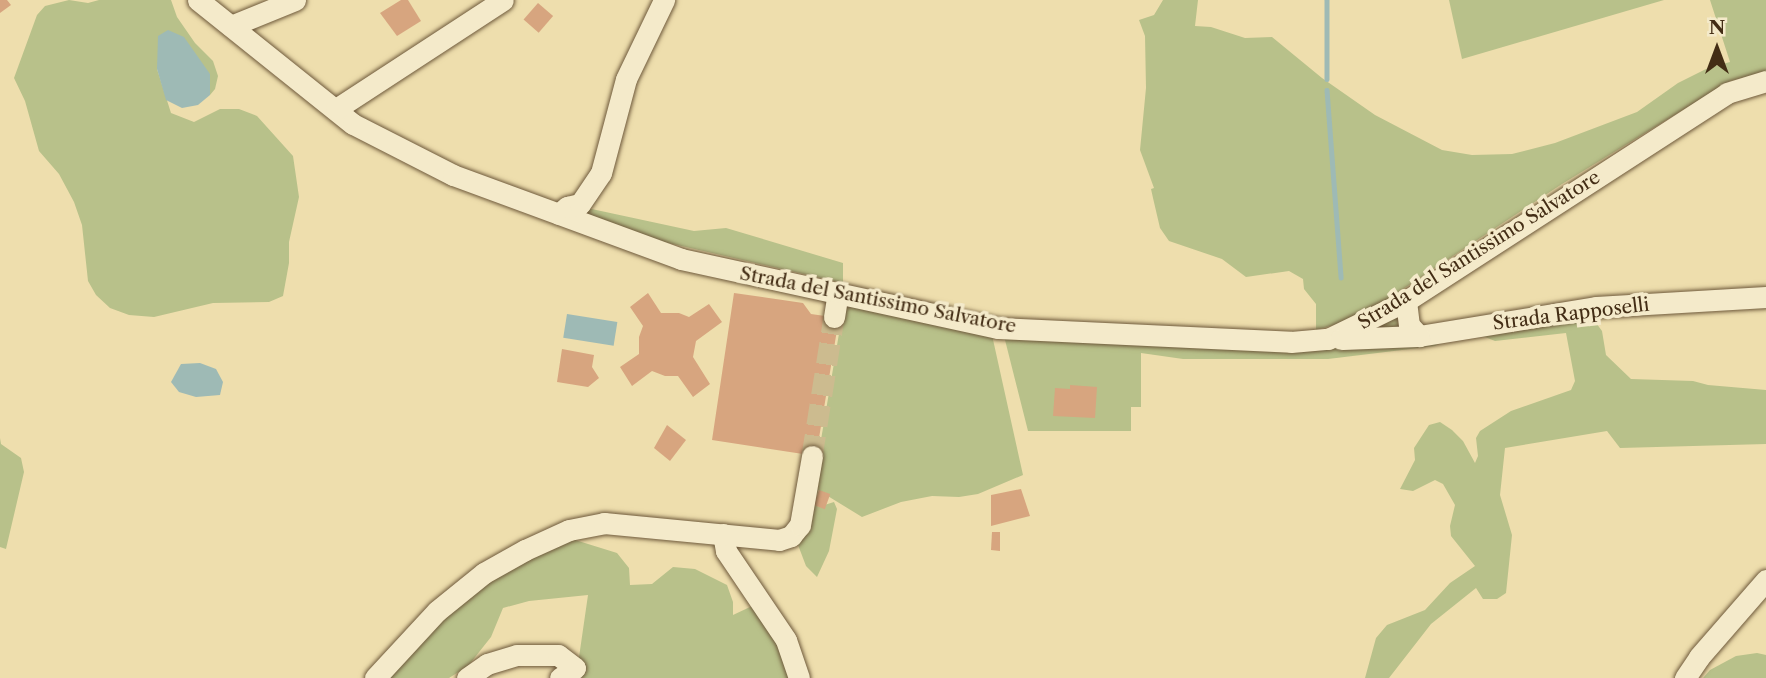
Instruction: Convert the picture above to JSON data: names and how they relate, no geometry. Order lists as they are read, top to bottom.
{
  "streets": {
    "street": ["Strada del Santissimo Salvatore", "Strada Rapposelli"]
  },
  "crossings": [
    ["Strada del Santissimo Salvatore", "Strada Rapposelli"]
  ],
  "north": "top"
}
